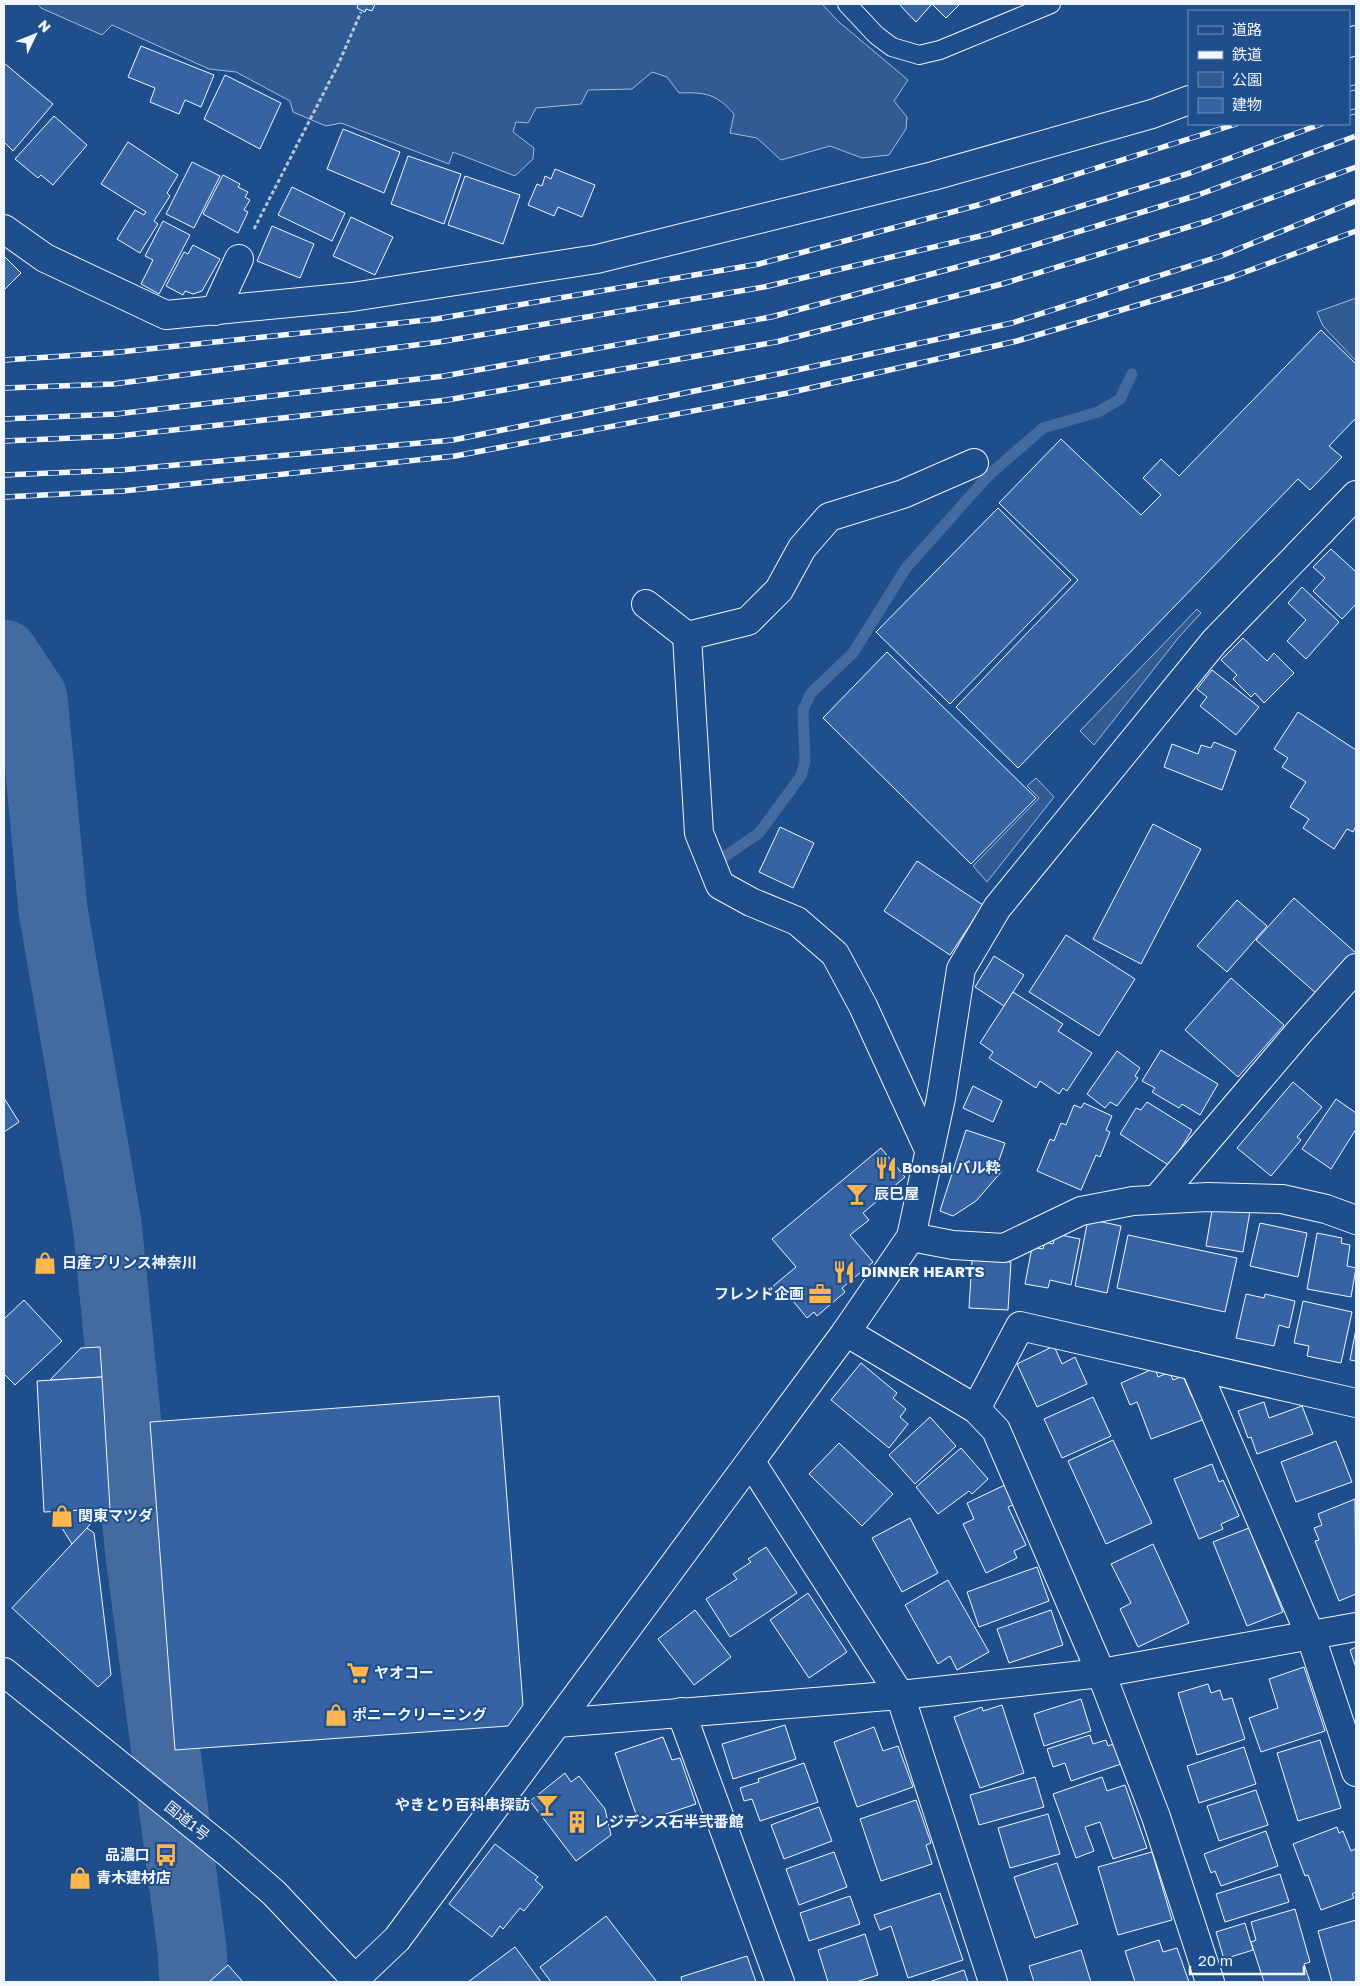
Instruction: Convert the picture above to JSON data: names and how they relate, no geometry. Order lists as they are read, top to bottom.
{
  "streets": {
    "main road": ["国道1号"]
  },
  "places": {
    "restaurant": ["Bonsai バル粋", "DINNER HEARTS"],
    "bar": ["辰巳屋", "やきとり百科串探訪"],
    "shop": [
      "日産プリンス神奈川",
      "関東マツダ",
      "ポニークリーニング",
      "青木建材店"
    ],
    "office": ["フレンド企画"],
    "supermarket": ["ヤオコー"],
    "building": ["レジデンス石半弐番館"],
    "bus stop": ["品濃口"]
  },
  "legend": [
    "道路",
    "鉄道",
    "公園",
    "建物"
  ],
  "scale_bar": "20 m",
  "north": "top right"
}
